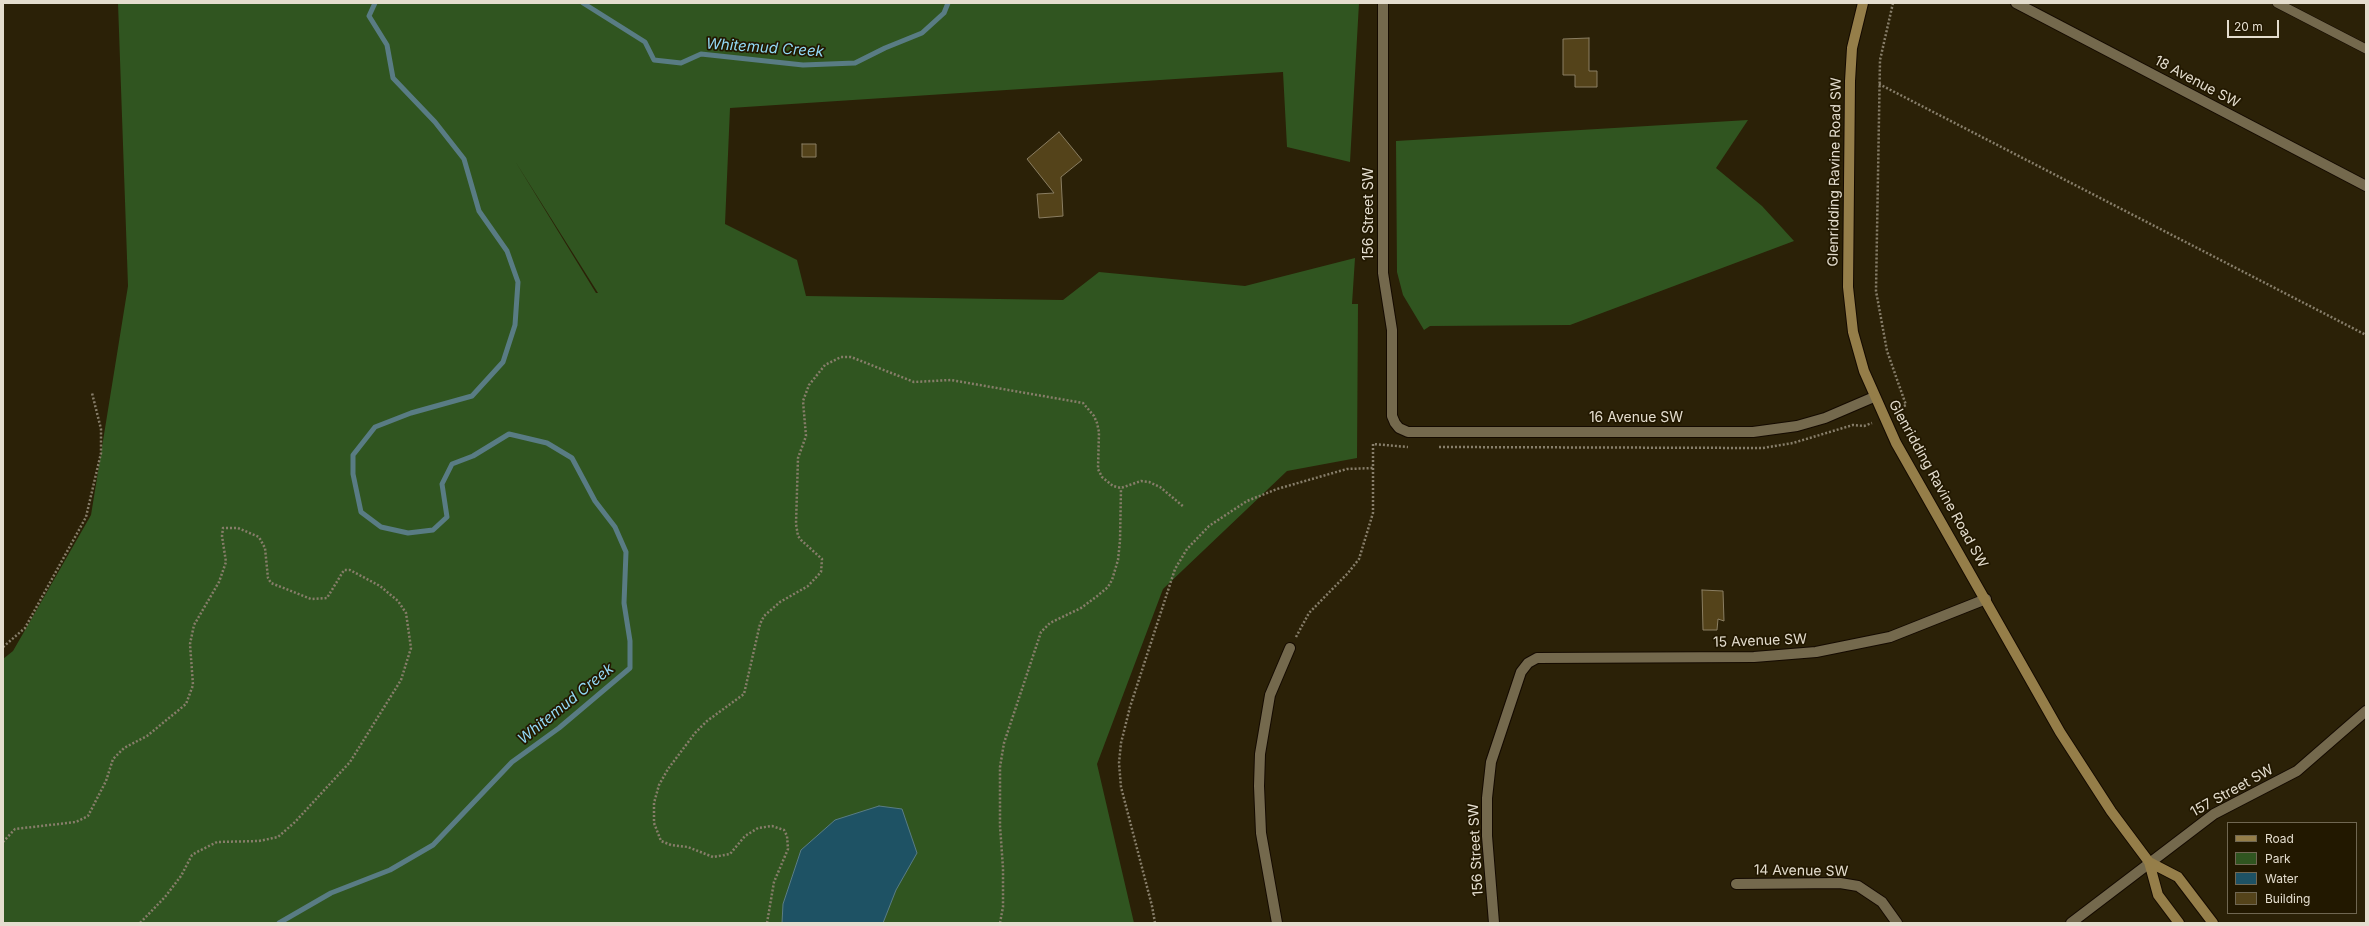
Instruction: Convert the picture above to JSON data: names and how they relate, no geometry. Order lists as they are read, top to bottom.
{
  "streets": {
    "street": [
      "18 Avenue SW",
      "Glenridding Ravine Road SW",
      "156 Street SW",
      "16 Avenue SW",
      "15 Avenue SW",
      "157 Street SW",
      "14 Avenue SW"
    ]
  },
  "crossings": [
    ["Glenridding Ravine Road SW", "16 Avenue SW"],
    ["Glenridding Ravine Road SW", "15 Avenue SW"],
    ["Glenridding Ravine Road SW", "157 Street SW"],
    ["156 Street SW", "16 Avenue SW"],
    ["156 Street SW", "15 Avenue SW"]
  ],
  "water": ["Whitemud Creek"],
  "legend": [
    "Road",
    "Park",
    "Water",
    "Building"
  ],
  "scale_bar": "20 m"
}
